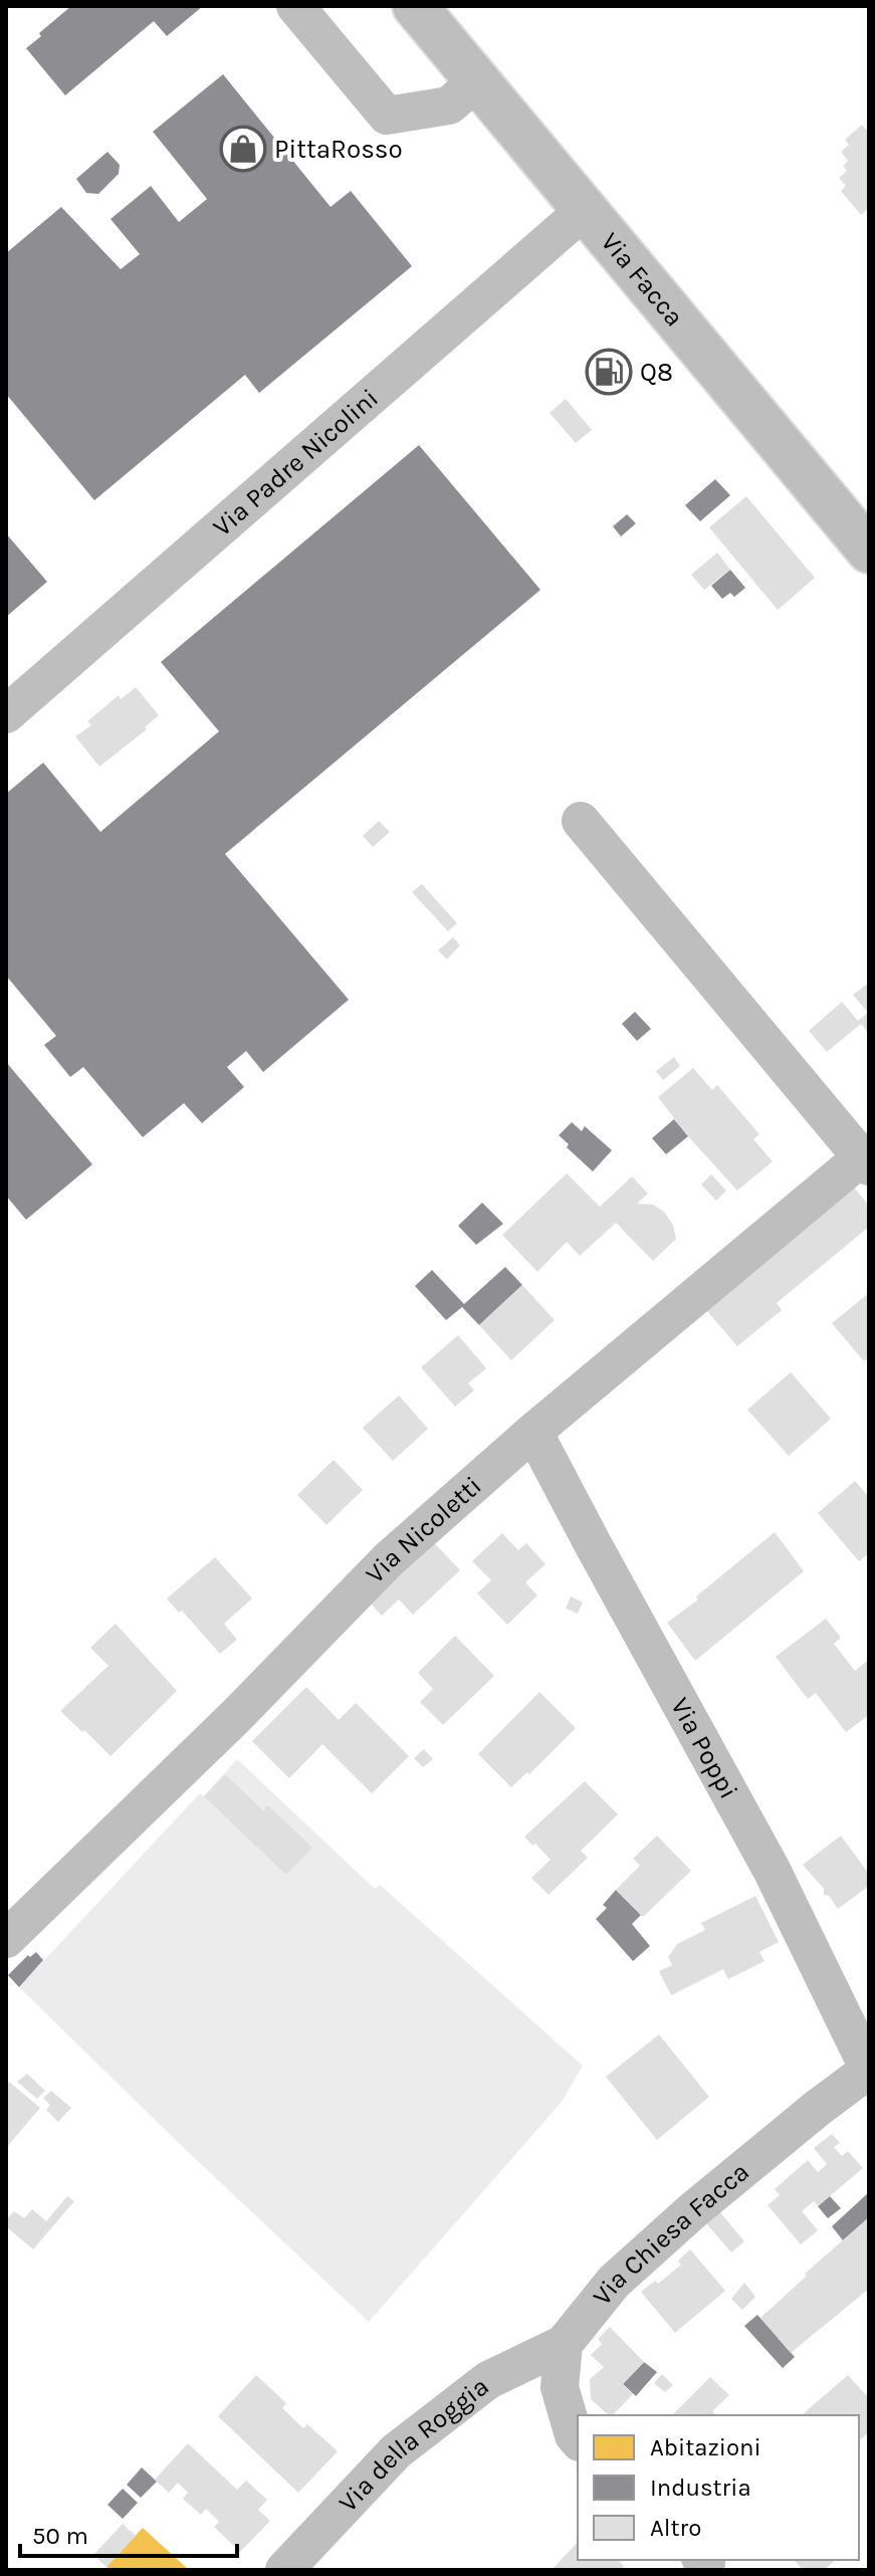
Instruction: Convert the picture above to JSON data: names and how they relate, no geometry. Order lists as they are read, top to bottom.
{
  "streets": {
    "main road": ["Via Facca"],
    "street": [
      "Via Padre Nicolini",
      "Via Nicoletti",
      "Via Poppi",
      "Via Chiesa Facca",
      "Via della Roggia"
    ]
  },
  "crossings": [
    ["Via Facca", "Via Padre Nicolini"],
    ["Via Nicoletti", "Via Poppi"],
    ["Via Poppi", "Via Chiesa Facca"],
    ["Via Chiesa Facca", "Via della Roggia"]
  ],
  "places": {
    "shop": ["PittaRosso"],
    "fuel station": ["Q8"]
  },
  "legend": ["Abitazioni", "Industria", "Altro"],
  "scale_bar": "50 m"
}
